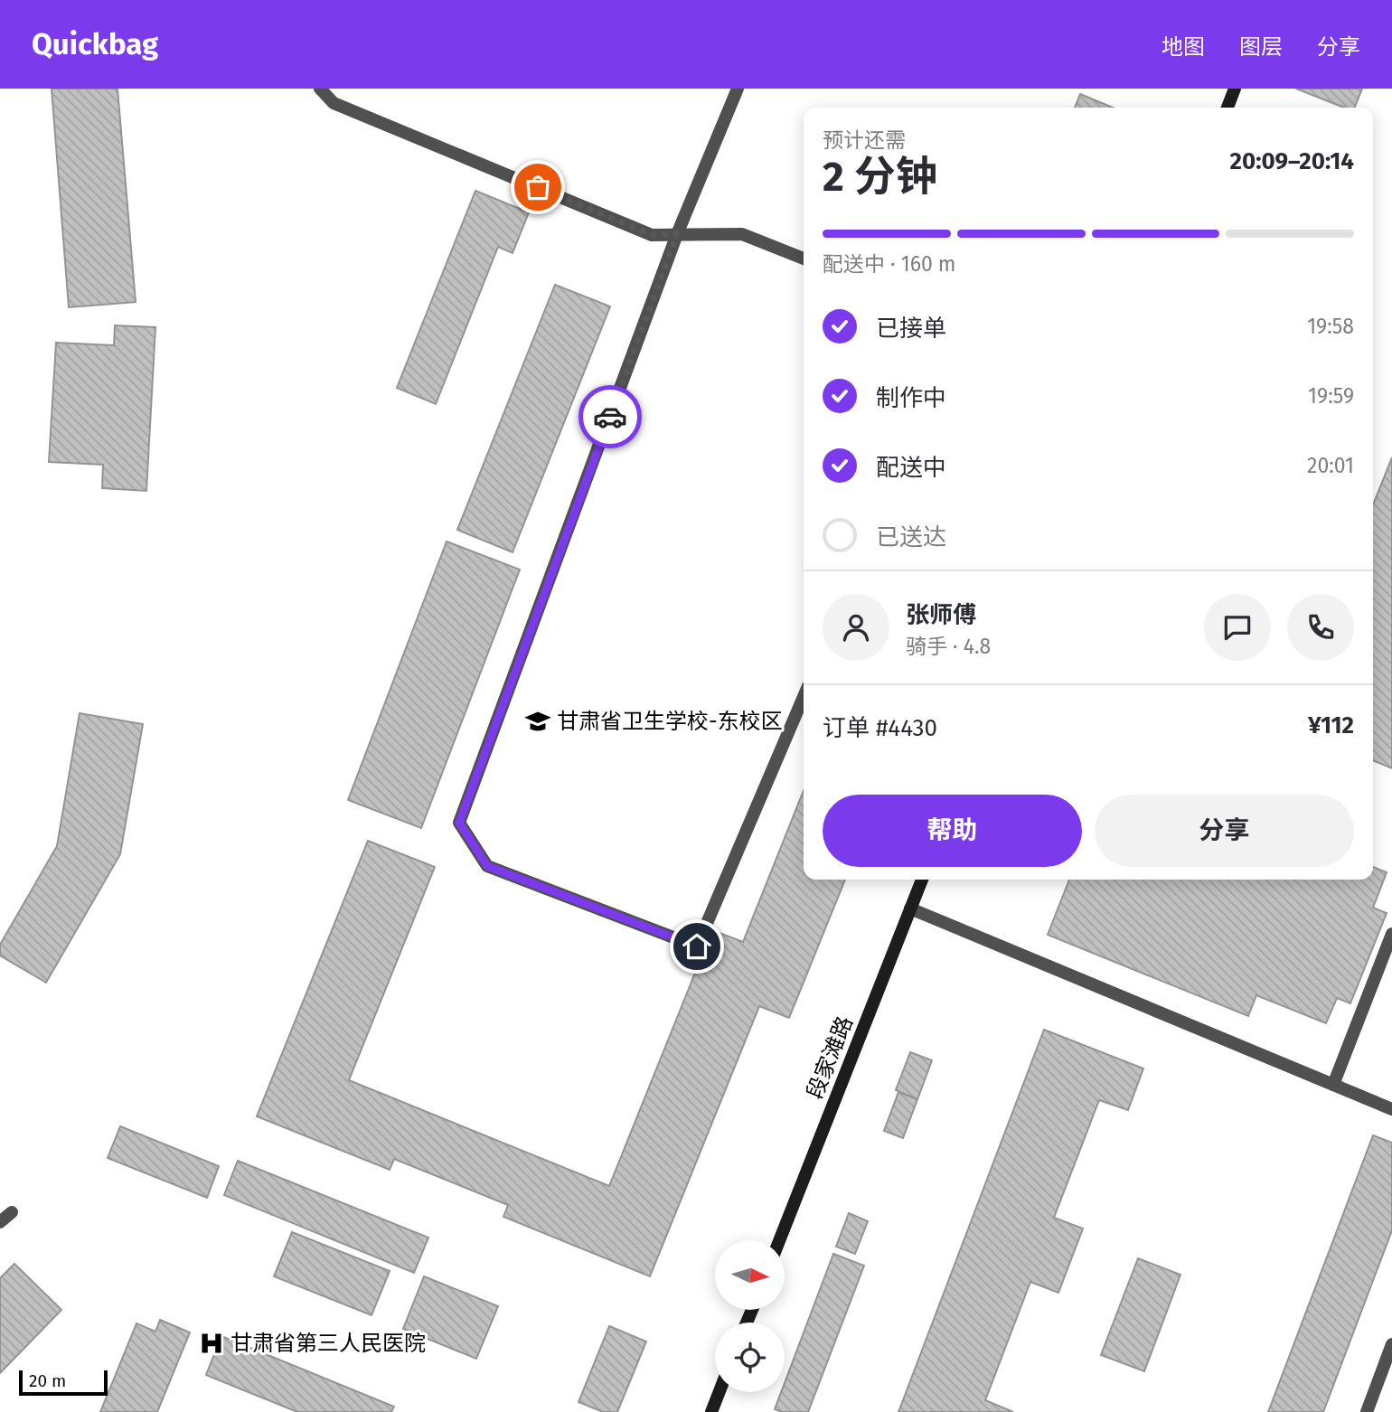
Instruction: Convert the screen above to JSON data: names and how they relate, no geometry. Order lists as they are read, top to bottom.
{
  "streets": {
    "main road": ["段家滩路"]
  },
  "places": {
    "school or university": ["甘肃省卫生学校-东校区"],
    "hospital": ["甘肃省第三人民医院"]
  },
  "scale_bar": "20 m",
  "north": "right",
  "page": {
    "header": "Quickbag",
    "nav": ["地图", "图层", "分享"],
    "heading": ["2 分钟", "预计还需", "20:09–20:14"],
    "panel": [
      "张师傅",
      "骑手 · 4.8",
      "订单 #4430",
      "¥112"
    ],
    "bar": "配送中 · 160 m",
    "list": [
      ["已接单", "19:58"],
      ["制作中", "19:59"],
      ["配送中", "20:01"],
      "已送达"
    ],
    "buttons": ["帮助", "分享"],
    "scale": "20 m"
  }
}
